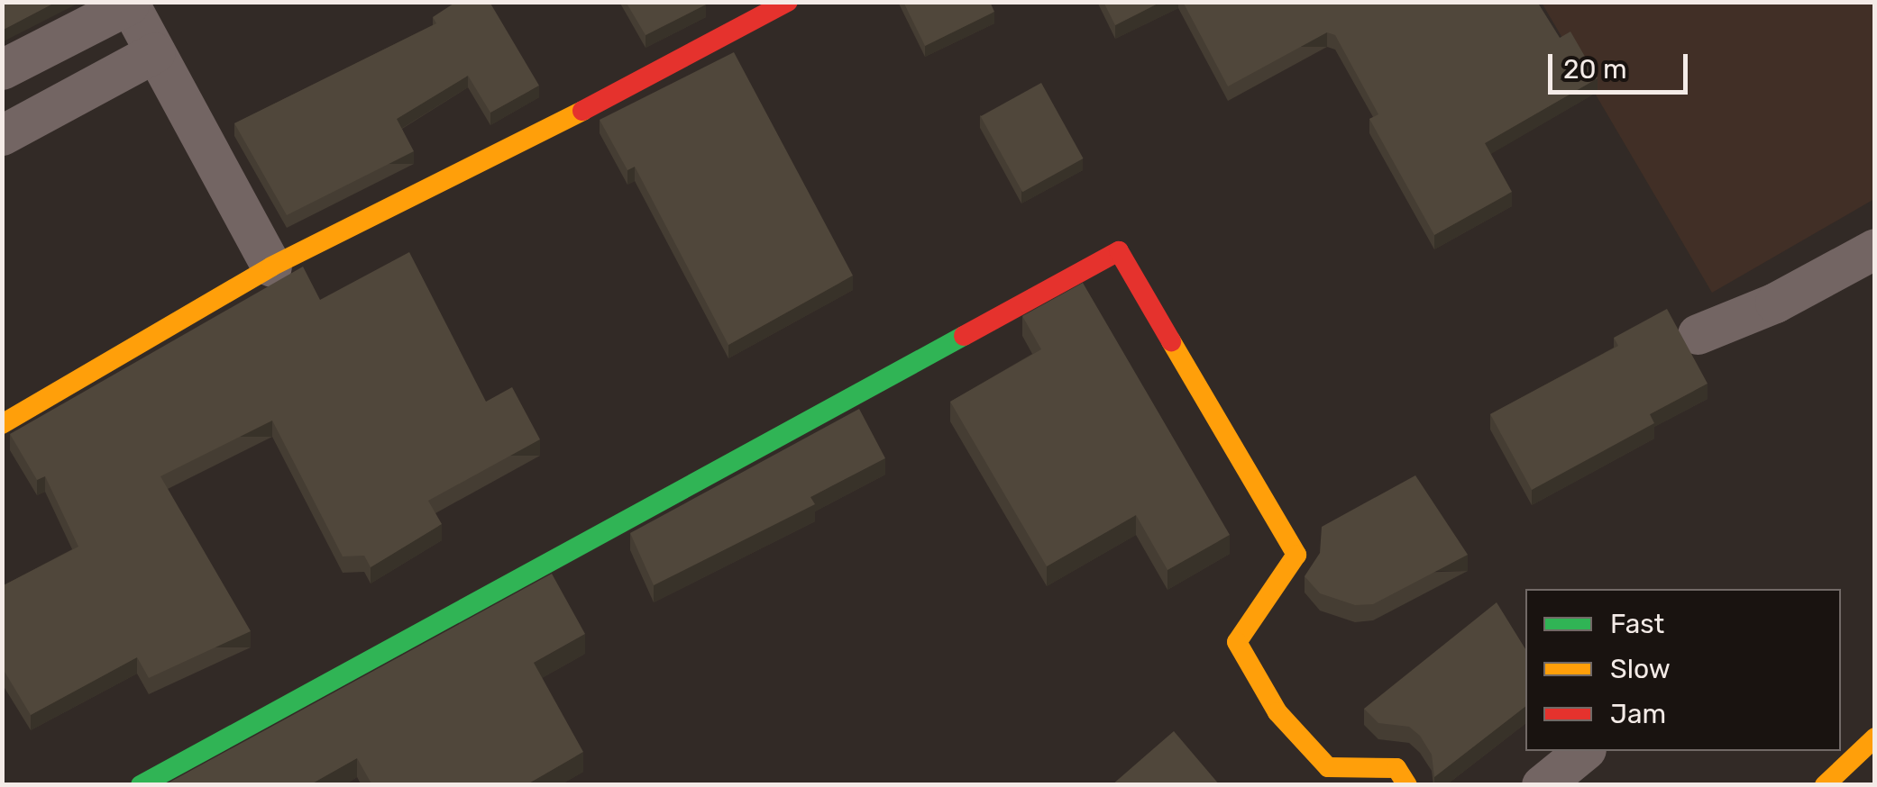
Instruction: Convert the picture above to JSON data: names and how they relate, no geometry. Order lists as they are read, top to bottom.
{
  "legend": ["Fast", "Slow", "Jam"],
  "scale_bar": "20 m"
}
